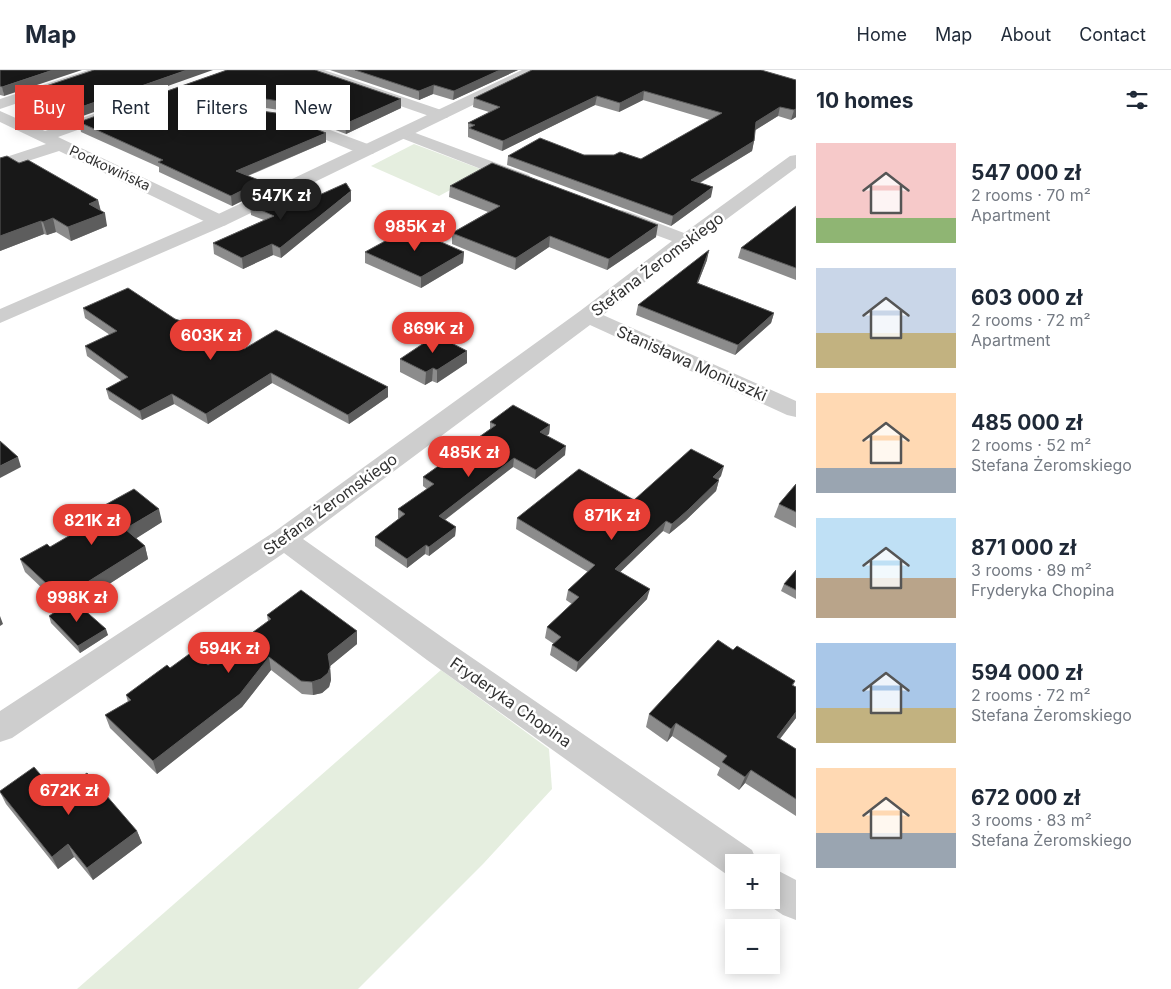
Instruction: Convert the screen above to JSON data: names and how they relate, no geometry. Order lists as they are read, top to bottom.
{
  "streets": {
    "street": [
      "Podkowińska",
      "Stefana Żeromskiego",
      "Stanisława Moniuszki",
      "Fryderyka Chopina"
    ]
  },
  "crossings": [
    ["Stefana Żeromskiego", "Stanisława Moniuszki"],
    ["Stefana Żeromskiego", "Fryderyka Chopina"]
  ],
  "page": {
    "header": "Map",
    "nav": [
      "Home",
      "Map",
      "About",
      "Contact"
    ],
    "heading": "10 homes",
    "chip": [
      "Buy",
      "Rent",
      "Filters",
      "New"
    ],
    "list": [
      {
        "name": "547 000 zł",
        "note": "2 rooms · 70 m² · Apartment"
      },
      {
        "name": "603 000 zł",
        "note": "2 rooms · 72 m² · Apartment"
      },
      {
        "name": "485 000 zł",
        "note": "2 rooms · 52 m² · Stefana Żeromskiego"
      },
      {
        "name": "871 000 zł",
        "note": "3 rooms · 89 m² · Fryderyka Chopina"
      },
      {
        "name": "594 000 zł",
        "note": "2 rooms · 72 m² · Stefana Żeromskiego"
      },
      {
        "name": "672 000 zł",
        "note": "3 rooms · 83 m² · Stefana Żeromskiego"
      }
    ],
    "price": [
      "547K zł",
      "985K zł",
      "869K zł",
      "603K zł",
      "485K zł",
      "871K zł",
      "821K zł",
      "998K zł",
      "594K zł",
      "672K zł"
    ],
    "map_buttons": ["+", "−"]
  }
}
